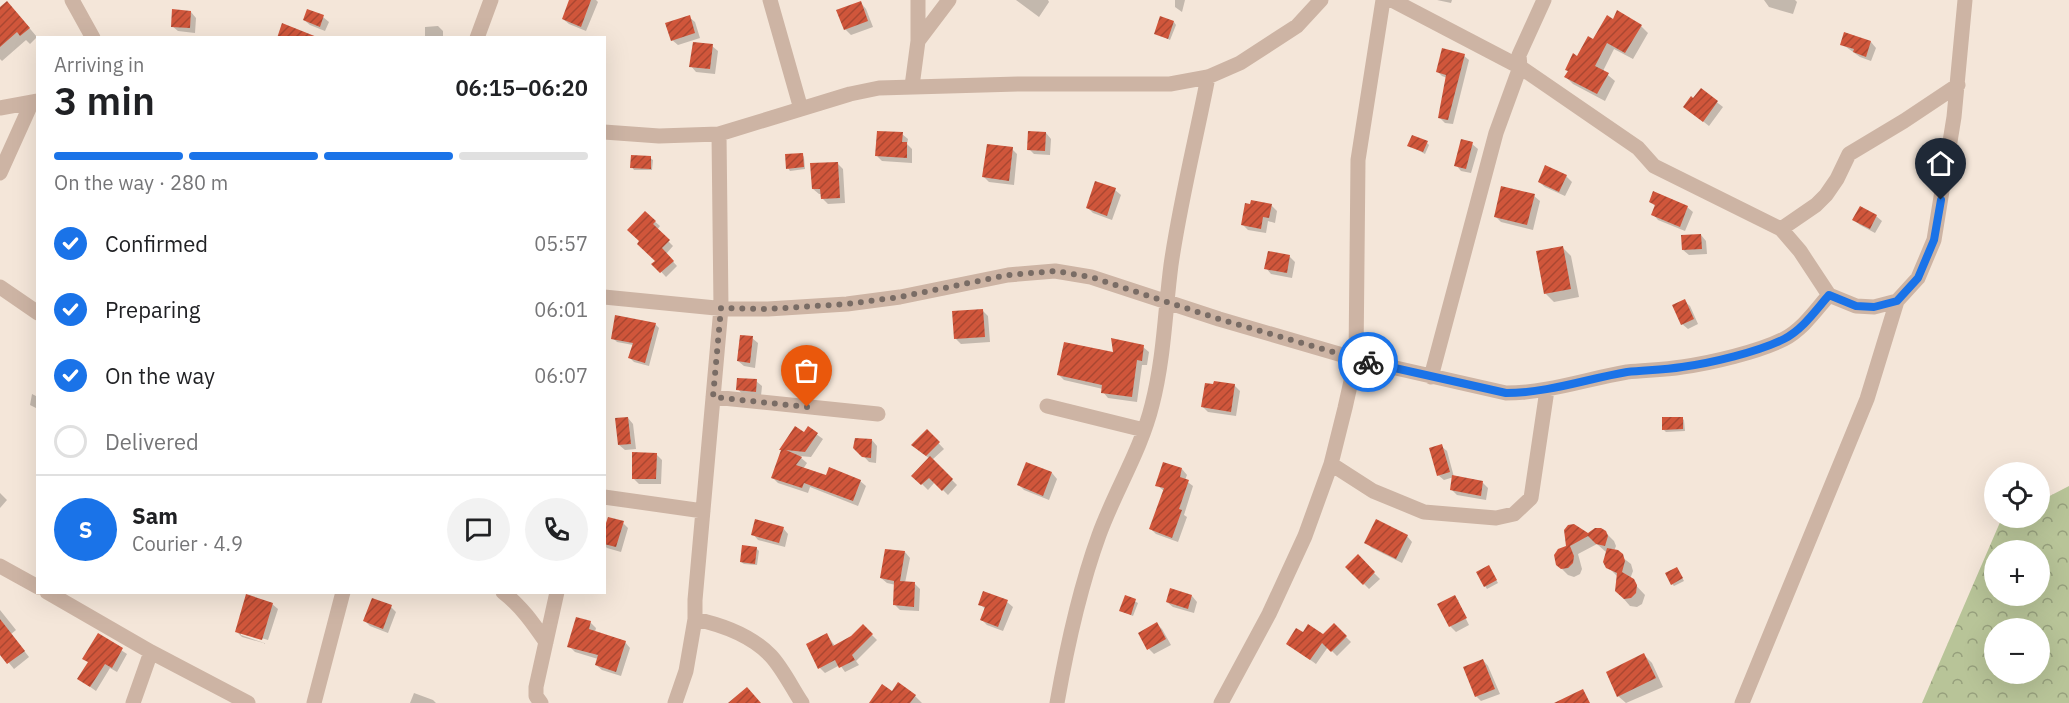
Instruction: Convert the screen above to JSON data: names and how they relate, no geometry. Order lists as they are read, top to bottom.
{
  "page": {
    "heading": ["3 min", "Arriving in", "06:15–06:20"],
    "panel": ["Sam", "Courier · 4.9"],
    "bar": "On the way · 280 m",
    "list": [
      ["Confirmed", "05:57"],
      ["Preparing", "06:01"],
      ["On the way", "06:07"],
      "Delivered"
    ],
    "map_buttons": ["+", "−"],
    "round": "S"
  }
}
